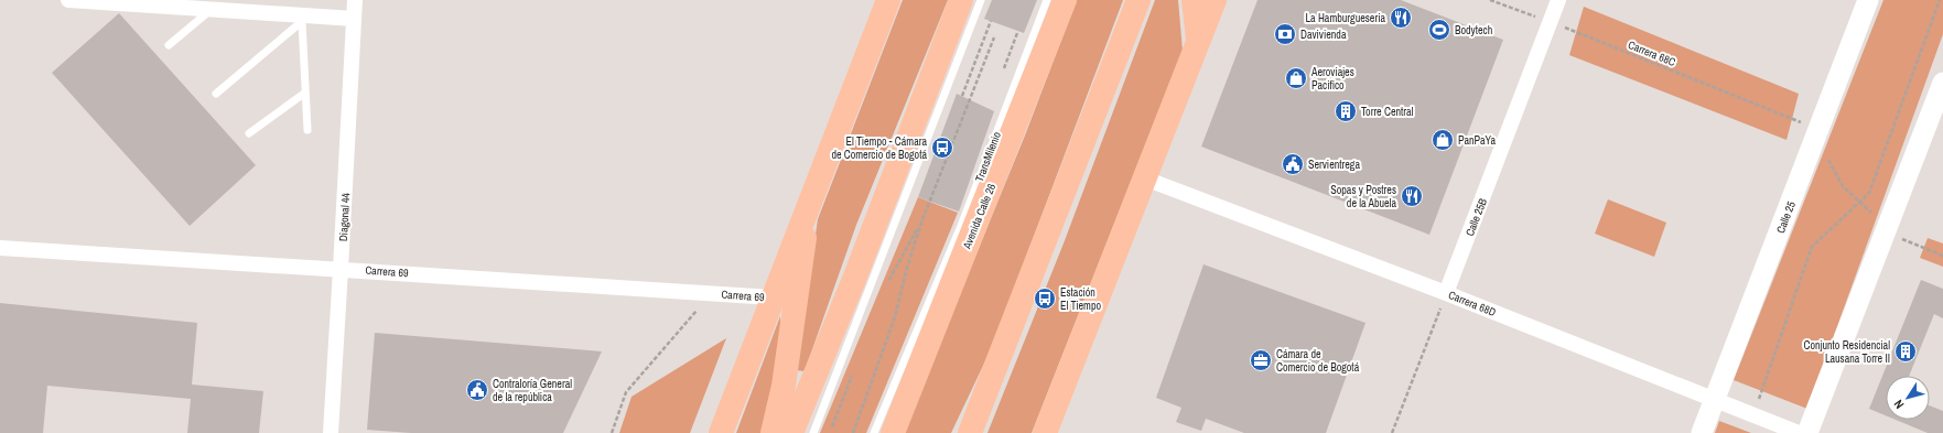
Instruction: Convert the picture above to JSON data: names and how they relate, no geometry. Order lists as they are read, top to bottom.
{
  "streets": {
    "main road": ["Avenida Calle 26"],
    "street": [
      "Diagonal 44",
      "Calle 25B",
      "Calle 25",
      "Carrera 69",
      "Carrera 68D"
    ],
    "lane": ["TransMilenio"],
    "path": ["Carrera 68C"]
  },
  "crossings": [
    ["Carrera 68C", "Calle 25B"],
    ["Carrera 68C", "Calle 25"],
    ["Diagonal 44", "Carrera 69"],
    ["Calle 25B", "Carrera 68D"],
    ["Calle 25", "Carrera 68D"]
  ],
  "places": {
    "restaurant": ["La Hamburgueseria", "Sopas y Postres de la Abuela"],
    "sports": ["Bodytech"],
    "bank": ["Davivienda"],
    "shop": ["Aeroviajes Pacifico", "PanPaYa"],
    "building": ["Torre Central", "Conjunto Residencial Lausana Torre II"],
    "bus stop": ["El Tiempo - Cámara de Comercio de Bogotá", "Estación El Tiempo"],
    "public building": ["Servientrega", "Contraloría General de la república"],
    "office": ["Cámara de Comercio de Bogotá"]
  },
  "north": "bottom left"
}
